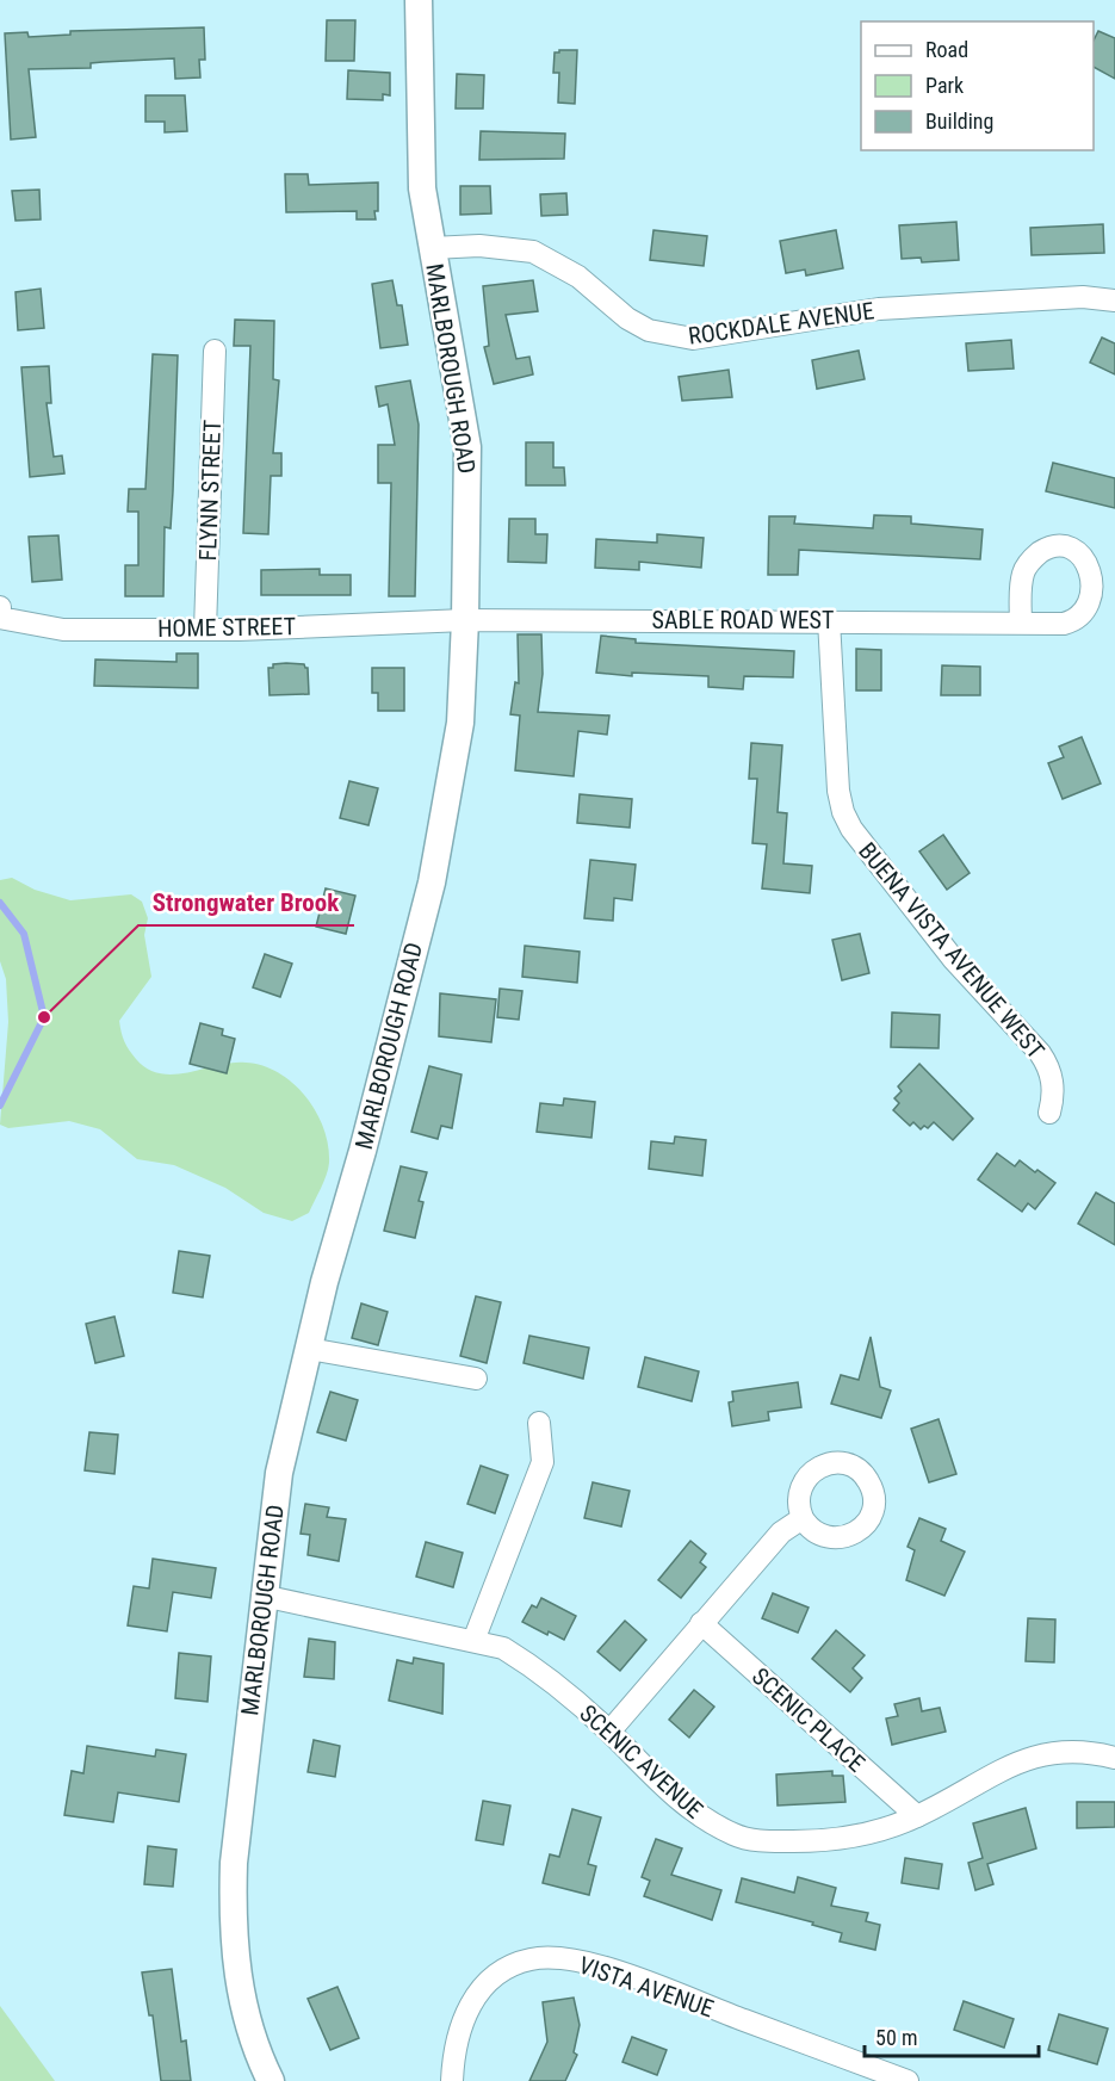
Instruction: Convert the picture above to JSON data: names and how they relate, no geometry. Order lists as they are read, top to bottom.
{
  "streets": {
    "street": [
      "ROCKDALE AVENUE",
      "MARLBOROUGH ROAD",
      "FLYNN STREET",
      "SABLE ROAD WEST",
      "HOME STREET",
      "BUENA VISTA AVENUE WEST",
      "SCENIC PLACE",
      "SCENIC AVENUE",
      "VISTA AVENUE"
    ]
  },
  "crossings": [
    ["ROCKDALE AVENUE", "MARLBOROUGH ROAD"],
    ["MARLBOROUGH ROAD", "SABLE ROAD WEST"],
    ["MARLBOROUGH ROAD", "HOME STREET"],
    ["MARLBOROUGH ROAD", "SCENIC AVENUE"],
    ["FLYNN STREET", "HOME STREET"],
    ["SABLE ROAD WEST", "HOME STREET"],
    ["SABLE ROAD WEST", "BUENA VISTA AVENUE WEST"],
    ["SCENIC PLACE", "SCENIC AVENUE"]
  ],
  "places": ["Strongwater Brook"],
  "legend": ["Road", "Park", "Building"],
  "scale_bar": "50 m"
}
